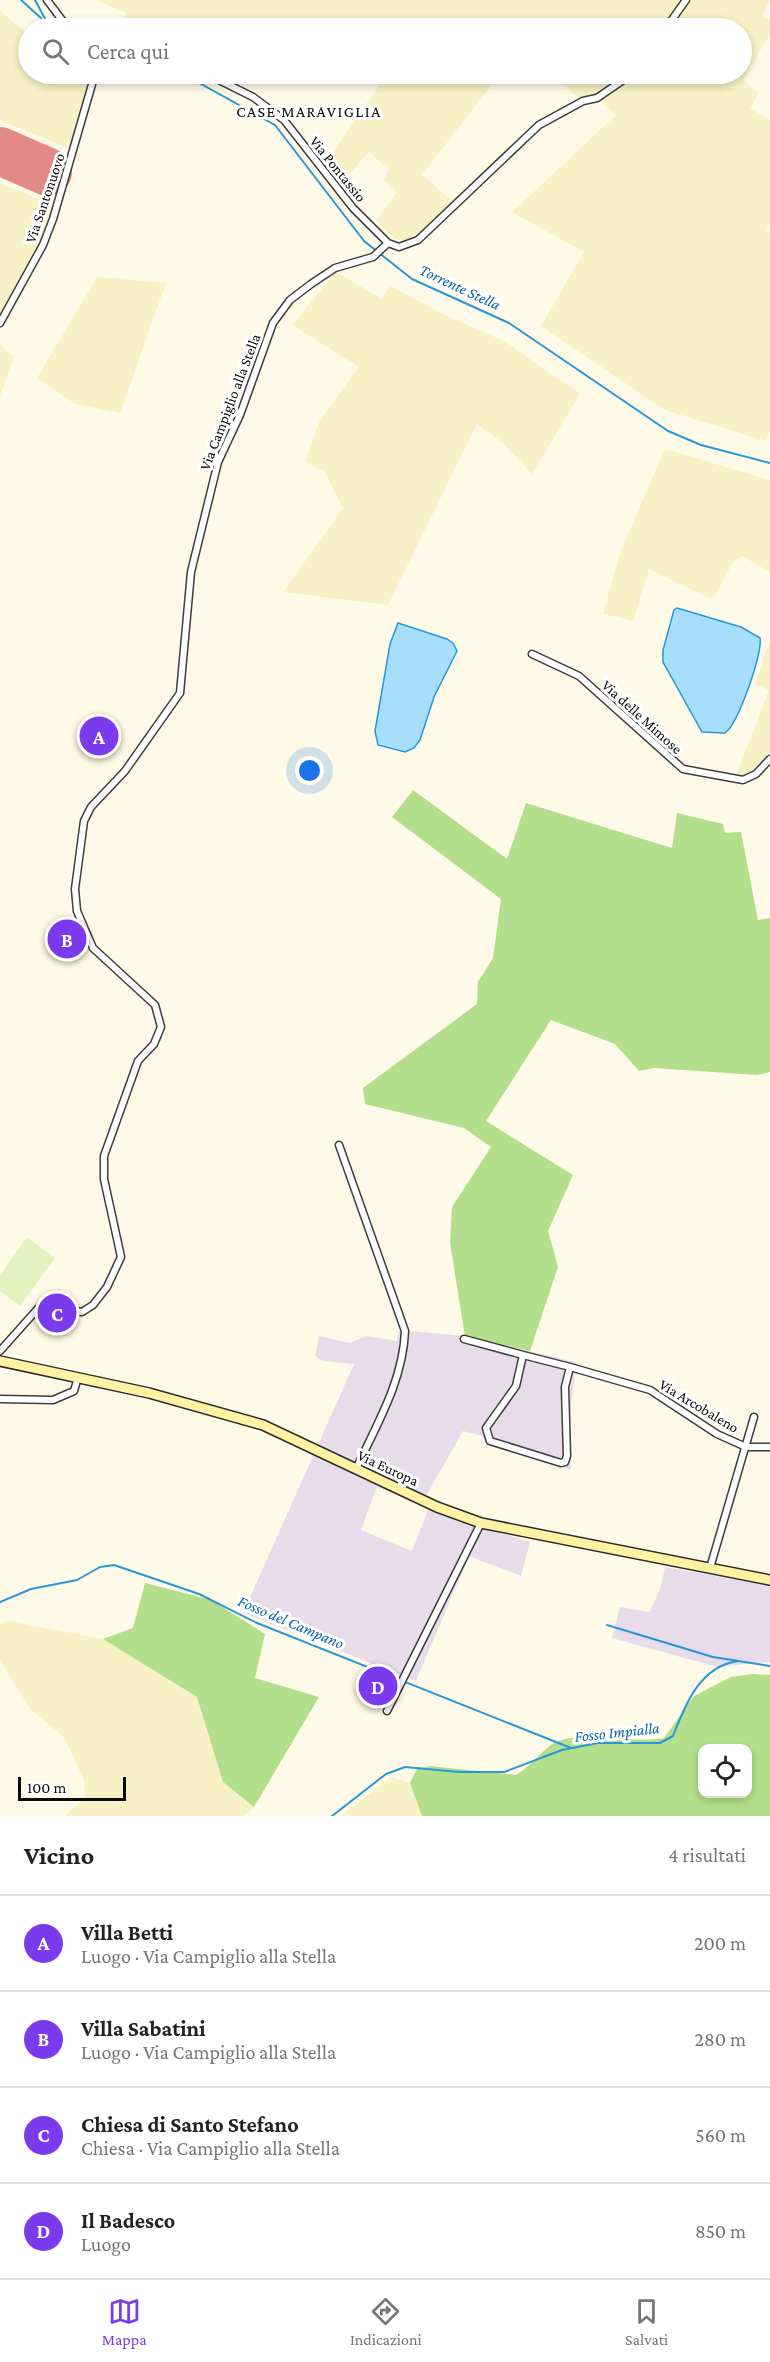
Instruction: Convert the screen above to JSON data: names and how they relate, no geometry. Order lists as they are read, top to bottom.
{
  "streets": {
    "main road": ["Via Europa"],
    "street": [
      "Via Pontassio",
      "Via Santonuovo",
      "Via Campiglio alla Stella",
      "Via delle Mimose",
      "Via Arcobaleno"
    ]
  },
  "crossings": [
    ["Via Pontassio", "Via Campiglio alla Stella"],
    ["Via Arcobaleno", "Via Europa"]
  ],
  "districts": ["CASE MARAVIGLIA"],
  "water": ["Torrente Stella", "Fosso del Campano", "Fosso Impialla"],
  "scale_bar": "100 m",
  "page": {
    "search": "Cerca qui",
    "pins": [
      "A",
      "B",
      "C",
      "D"
    ],
    "scale": "100 m",
    "heading": ["Vicino", "4 risultati"],
    "list": [
      {
        "mark": "A",
        "name": "Villa Betti",
        "note": "Luogo · Via Campiglio alla Stella",
        "value": "200 m"
      },
      {
        "mark": "B",
        "name": "Villa Sabatini",
        "note": "Luogo · Via Campiglio alla Stella",
        "value": "280 m"
      },
      {
        "mark": "C",
        "name": "Chiesa di Santo Stefano",
        "note": "Chiesa · Via Campiglio alla Stella",
        "value": "560 m"
      },
      {
        "mark": "D",
        "name": "Il Badesco",
        "note": "Luogo",
        "value": "850 m"
      }
    ],
    "nav": ["Mappa", "Indicazioni", "Salvati"]
  }
}
